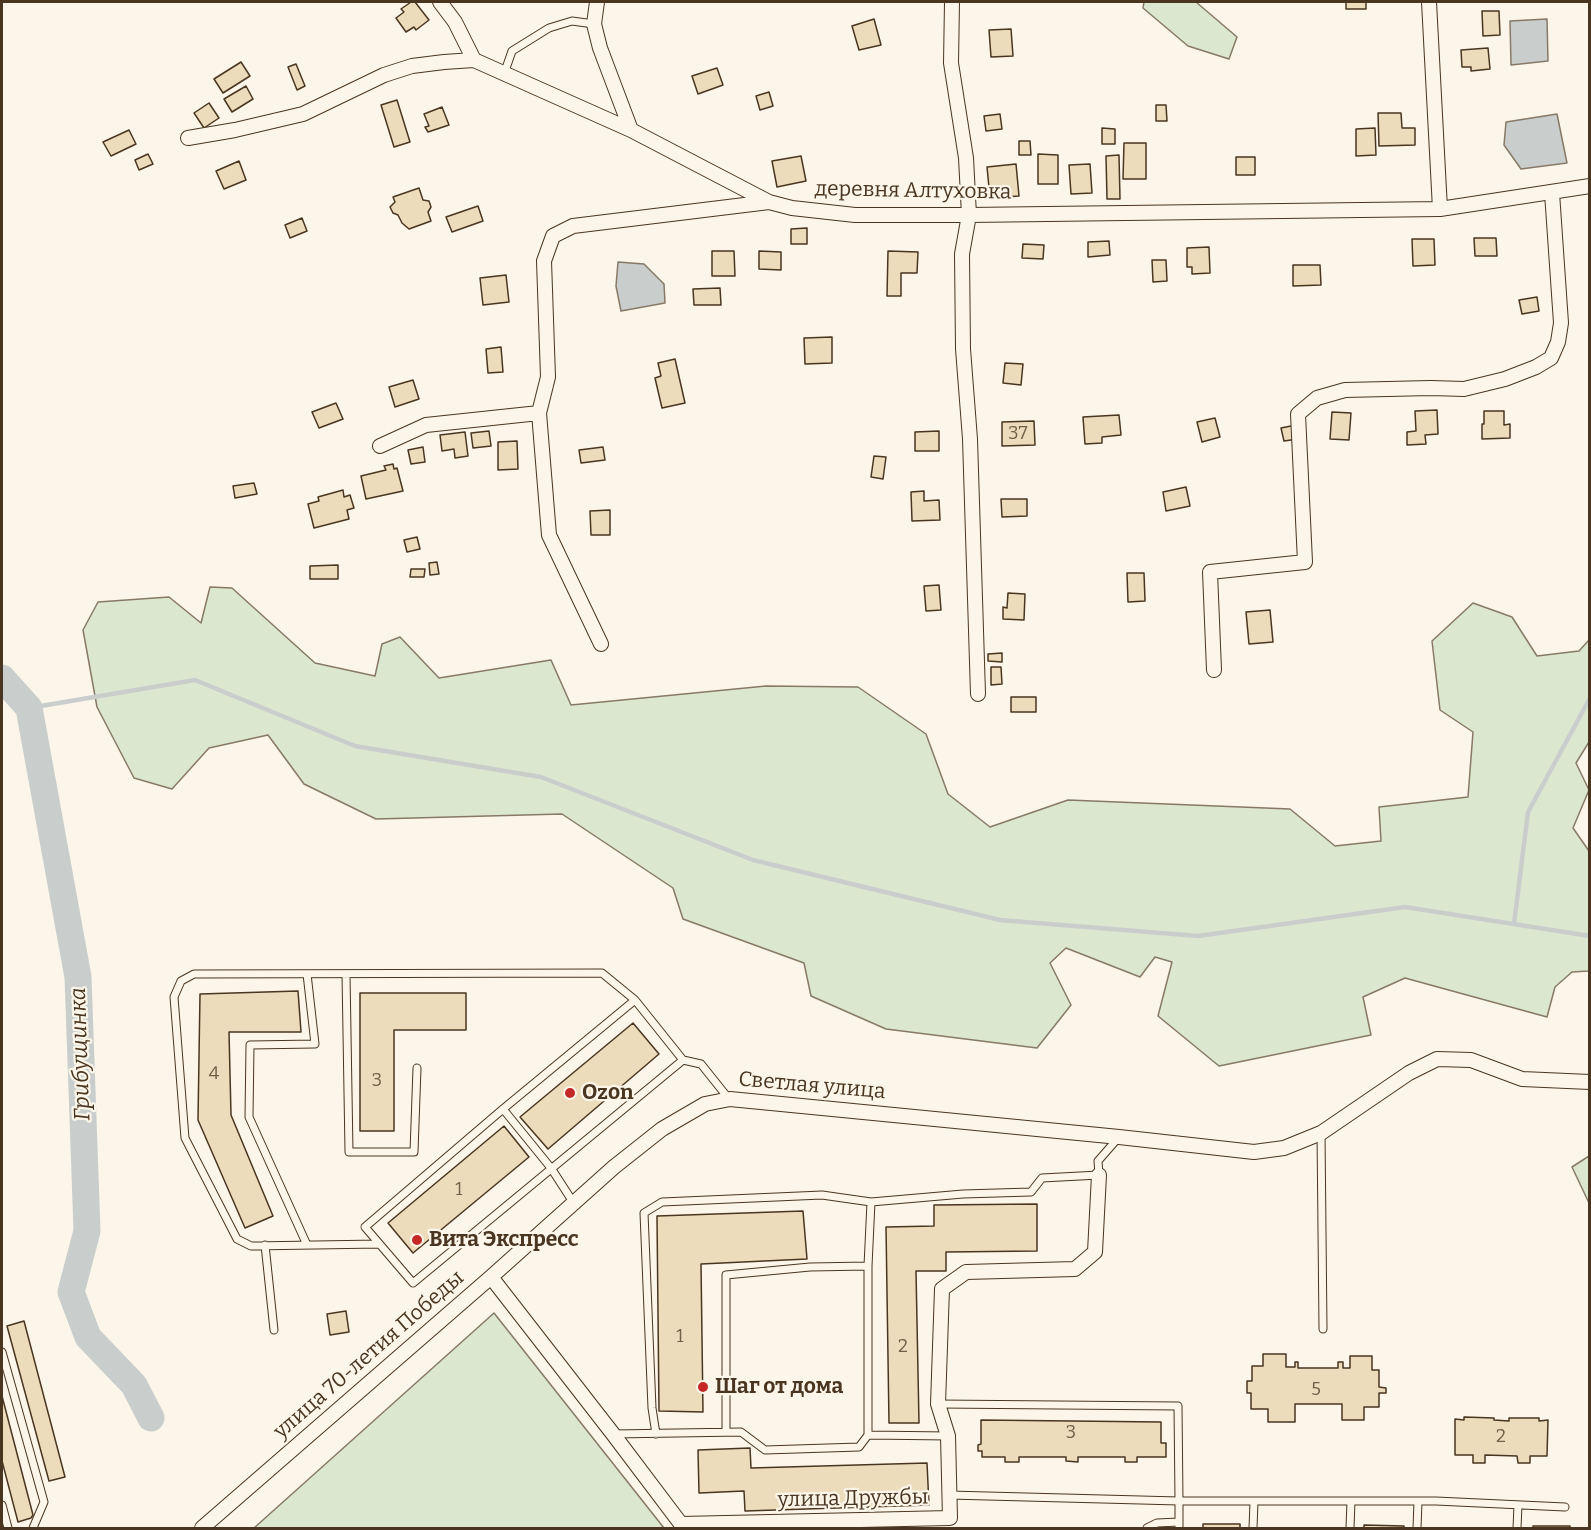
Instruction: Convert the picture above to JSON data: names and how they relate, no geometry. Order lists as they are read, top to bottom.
{
  "streets": {
    "street": [
      "деревня Алтуховка",
      "Светлая улица",
      "улица 70-летия Победы",
      "улица Дружбы"
    ]
  },
  "crossings": [
    ["Светлая улица", "улица 70-летия Победы"],
    ["улица 70-летия Победы", "улица Дружбы"]
  ],
  "water": ["Грибущинка"],
  "places": ["Ozon", "Вита Экспресс", "Шаг от дома"],
  "house_numbers": [
    "37",
    "4",
    "3",
    "1",
    "1",
    "2",
    "5",
    "3",
    "2"
  ]
}
